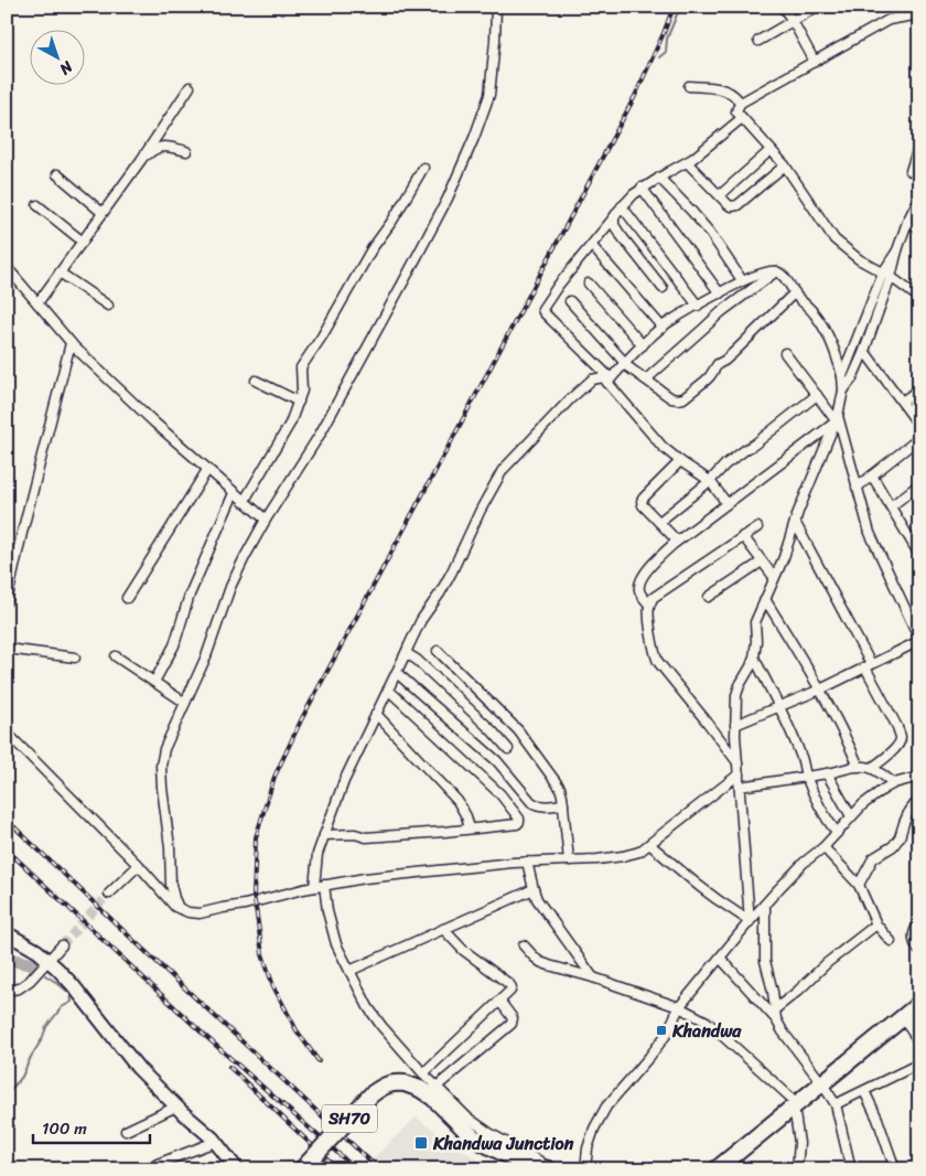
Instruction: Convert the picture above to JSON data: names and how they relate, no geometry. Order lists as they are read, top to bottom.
{
  "streets": {
    "highway": ["SH70"]
  },
  "places": {
    "transit": ["Khandwa", "Khandwa Junction"]
  },
  "scale_bar": "100 m",
  "north": "bottom right"
}
